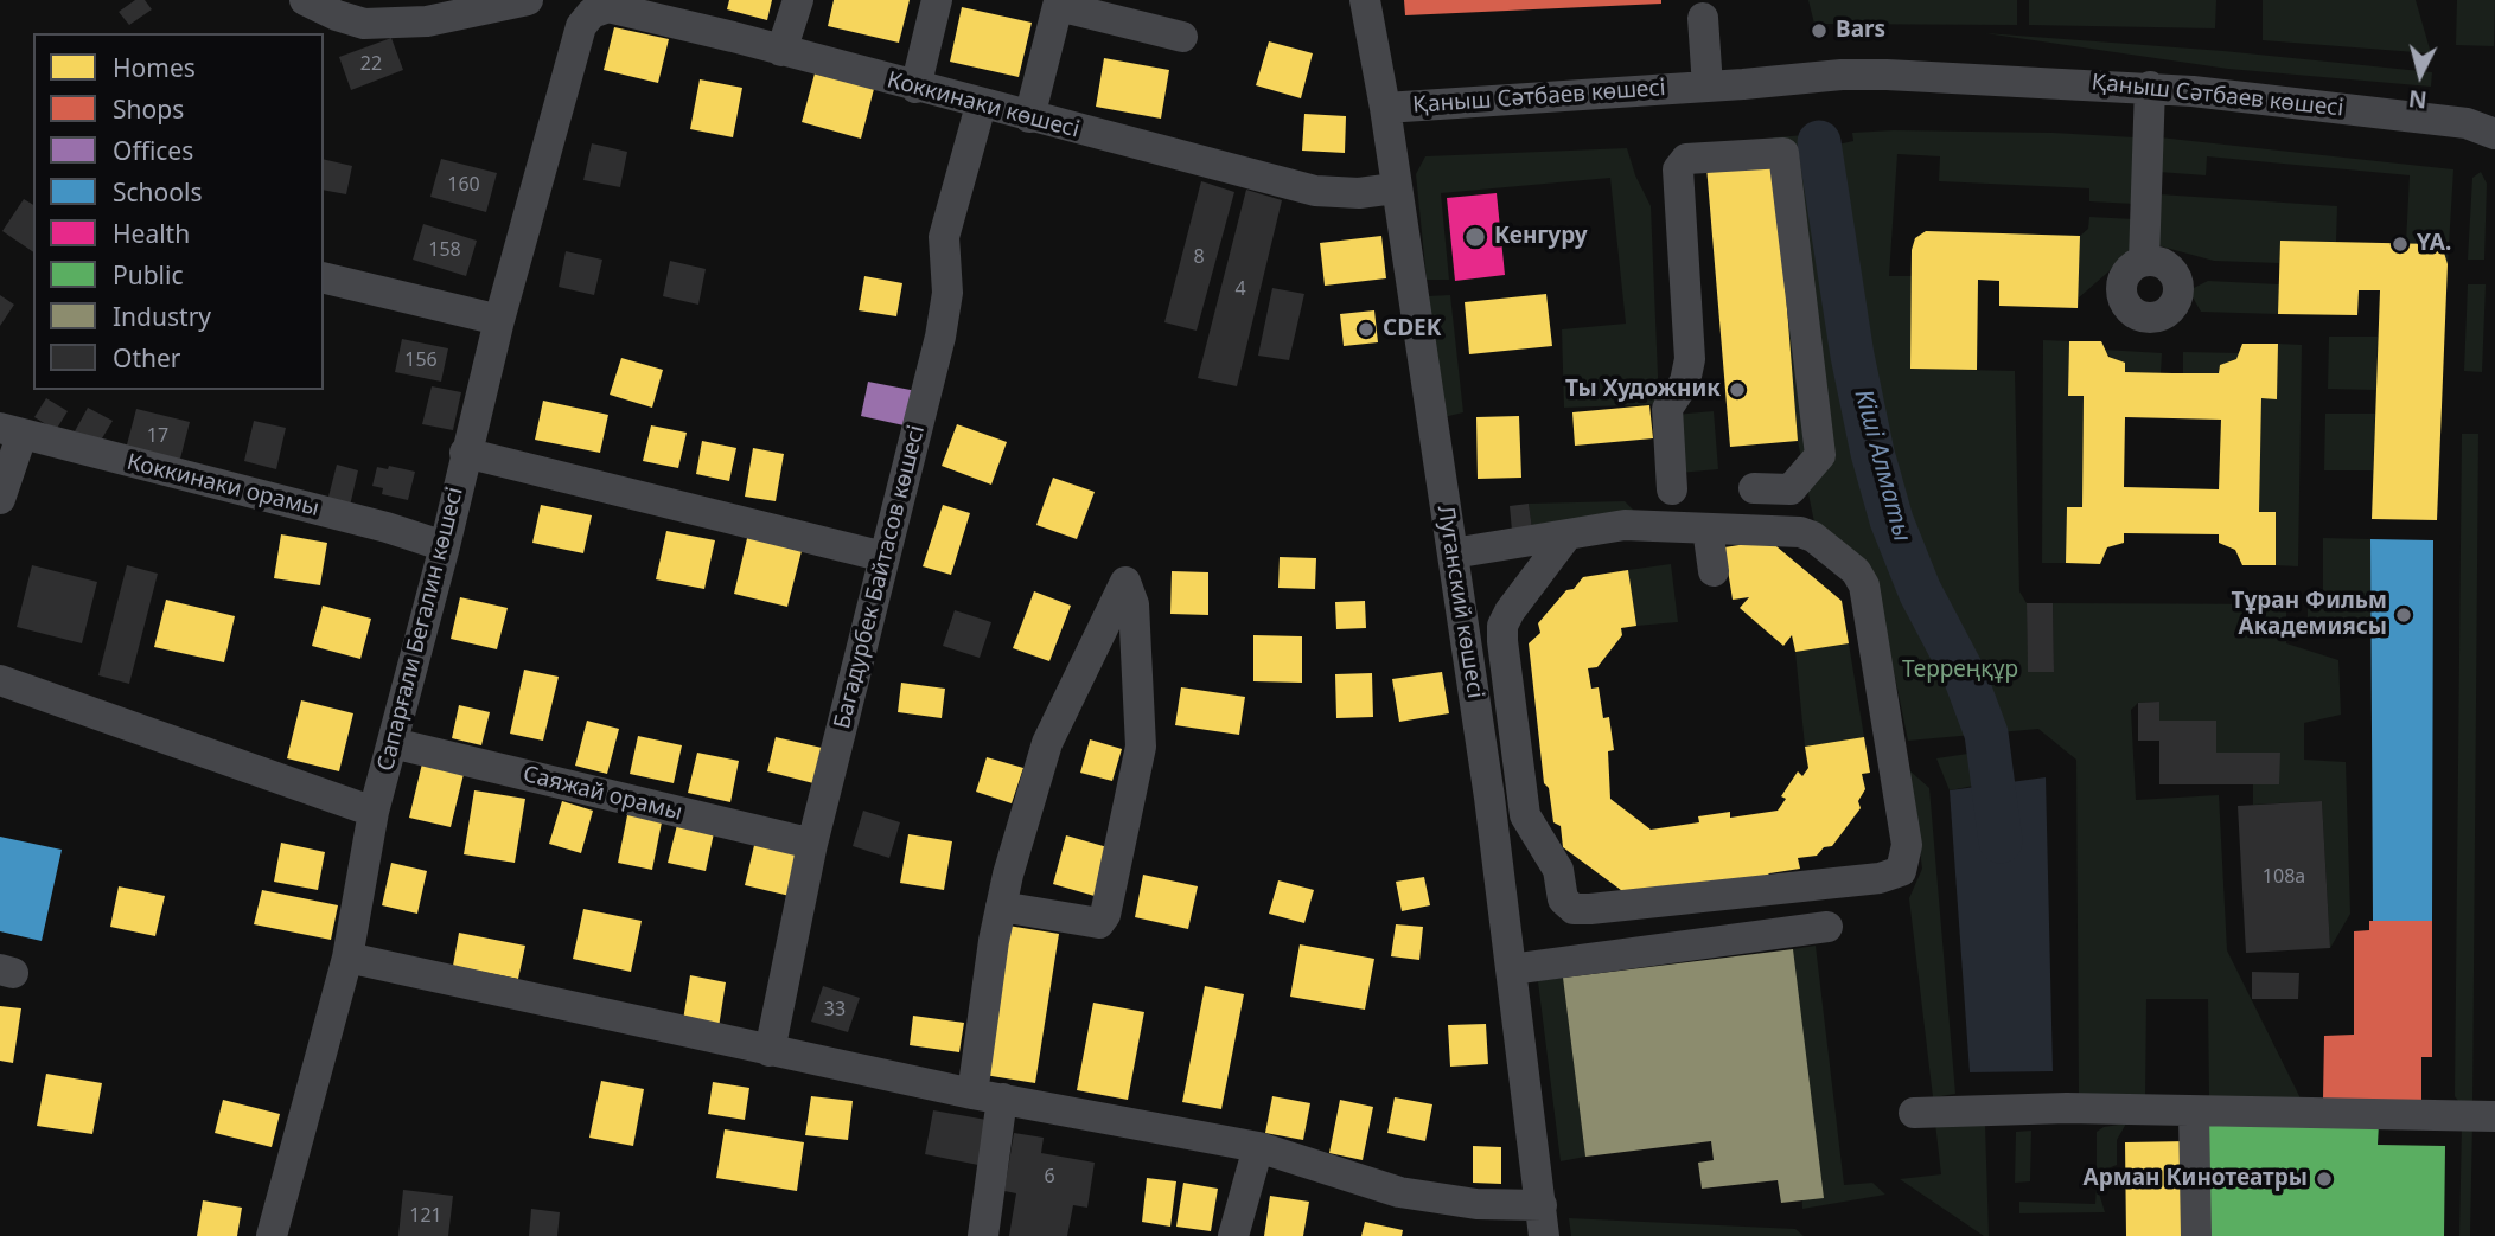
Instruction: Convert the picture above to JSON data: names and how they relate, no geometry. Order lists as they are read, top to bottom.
{
  "streets": {
    "street": [
      "Қаныш Сәтбаев көшесі",
      "Коккинаки көшесі",
      "Коккинаки орамы",
      "Багадурбек Байтасов көшесі",
      "Луганский көшесі",
      "Сапарғали Бегалин көшесі",
      "Саяжай орамы"
    ]
  },
  "crossings": [
    ["Қаныш Сәтбаев көшесі", "Луганский көшесі"],
    ["Коккинаки көшесі", "Багадурбек Байтасов көшесі"],
    ["Коккинаки көшесі", "Луганский көшесі"],
    ["Коккинаки көшесі", "Сапарғали Бегалин көшесі"],
    ["Коккинаки орамы", "Сапарғали Бегалин көшесі"],
    ["Багадурбек Байтасов көшесі", "Саяжай орамы"],
    ["Сапарғали Бегалин көшесі", "Саяжай орамы"]
  ],
  "water": ["Кіші Алматы"],
  "parks": ["Терреңқұр"],
  "places": [
    "Bars",
    "Кенгуру",
    "YA.",
    "CDEK",
    "Ты Художник",
    "Тұран Фильм Академиясы",
    "Арман Кинотеатры"
  ],
  "house_numbers": [
    "22",
    "160",
    "158",
    "8",
    "4",
    "156",
    "17",
    "108а",
    "33",
    "6",
    "121"
  ],
  "legend": [
    "Homes",
    "Shops",
    "Offices",
    "Schools",
    "Health",
    "Public",
    "Industry",
    "Other"
  ],
  "north": "bottom"
}
